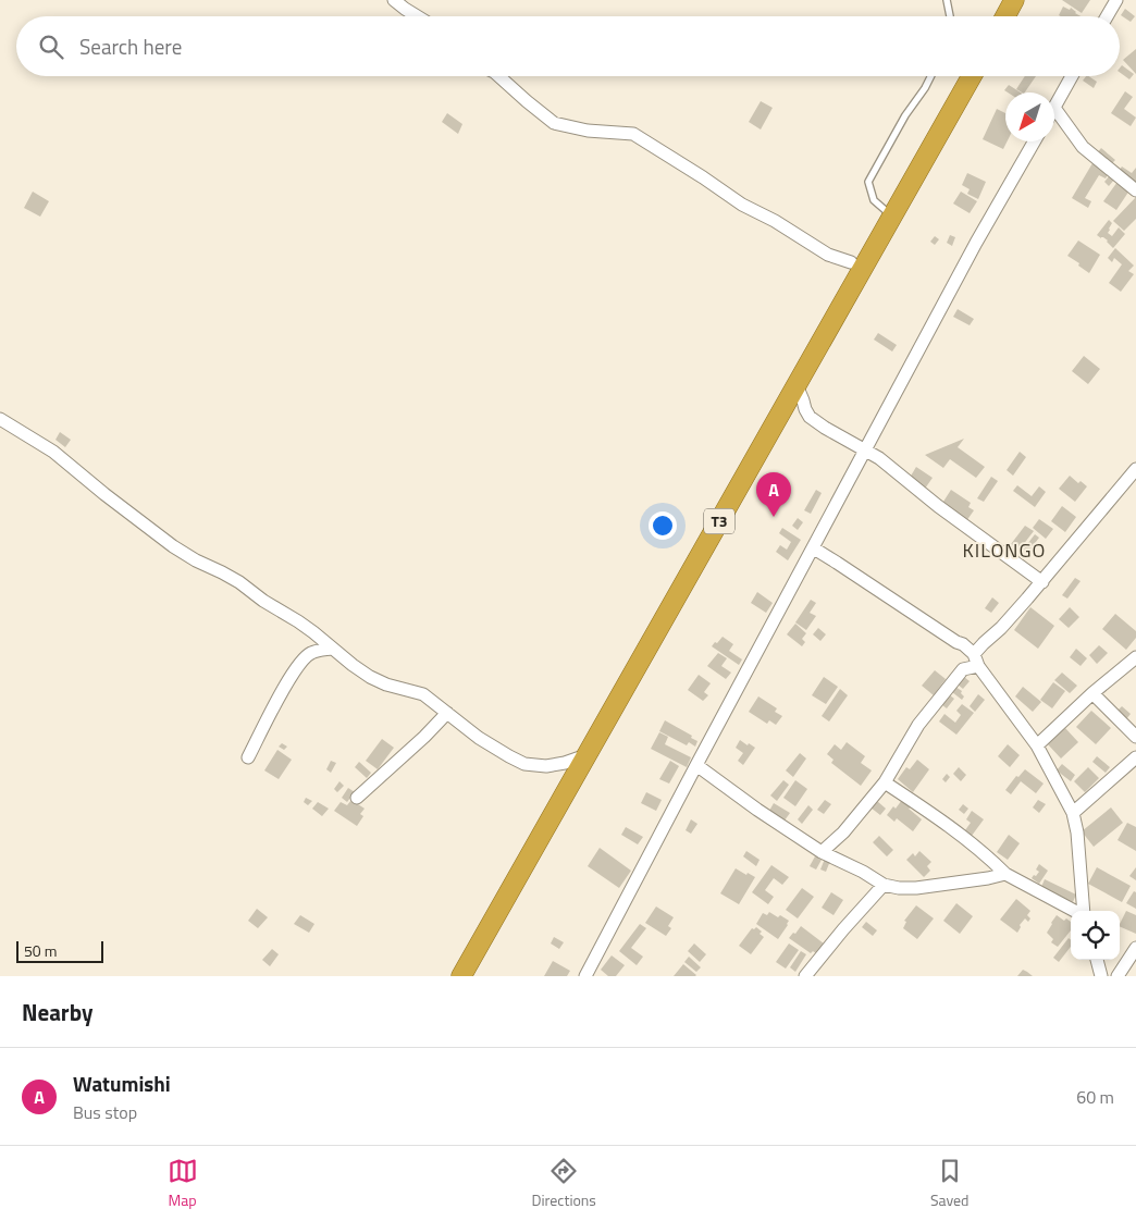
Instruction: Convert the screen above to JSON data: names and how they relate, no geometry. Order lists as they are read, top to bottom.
{
  "streets": {
    "highway": ["T3"]
  },
  "districts": ["KILONGO"],
  "scale_bar": "50 m",
  "north": "bottom left",
  "page": {
    "search": "Search here",
    "pins": "A",
    "scale": "50 m",
    "heading": "Nearby",
    "list": [
      {
        "mark": "A",
        "name": "Watumishi",
        "note": "Bus stop",
        "value": "60 m"
      }
    ],
    "nav": ["Map", "Directions", "Saved"]
  }
}
